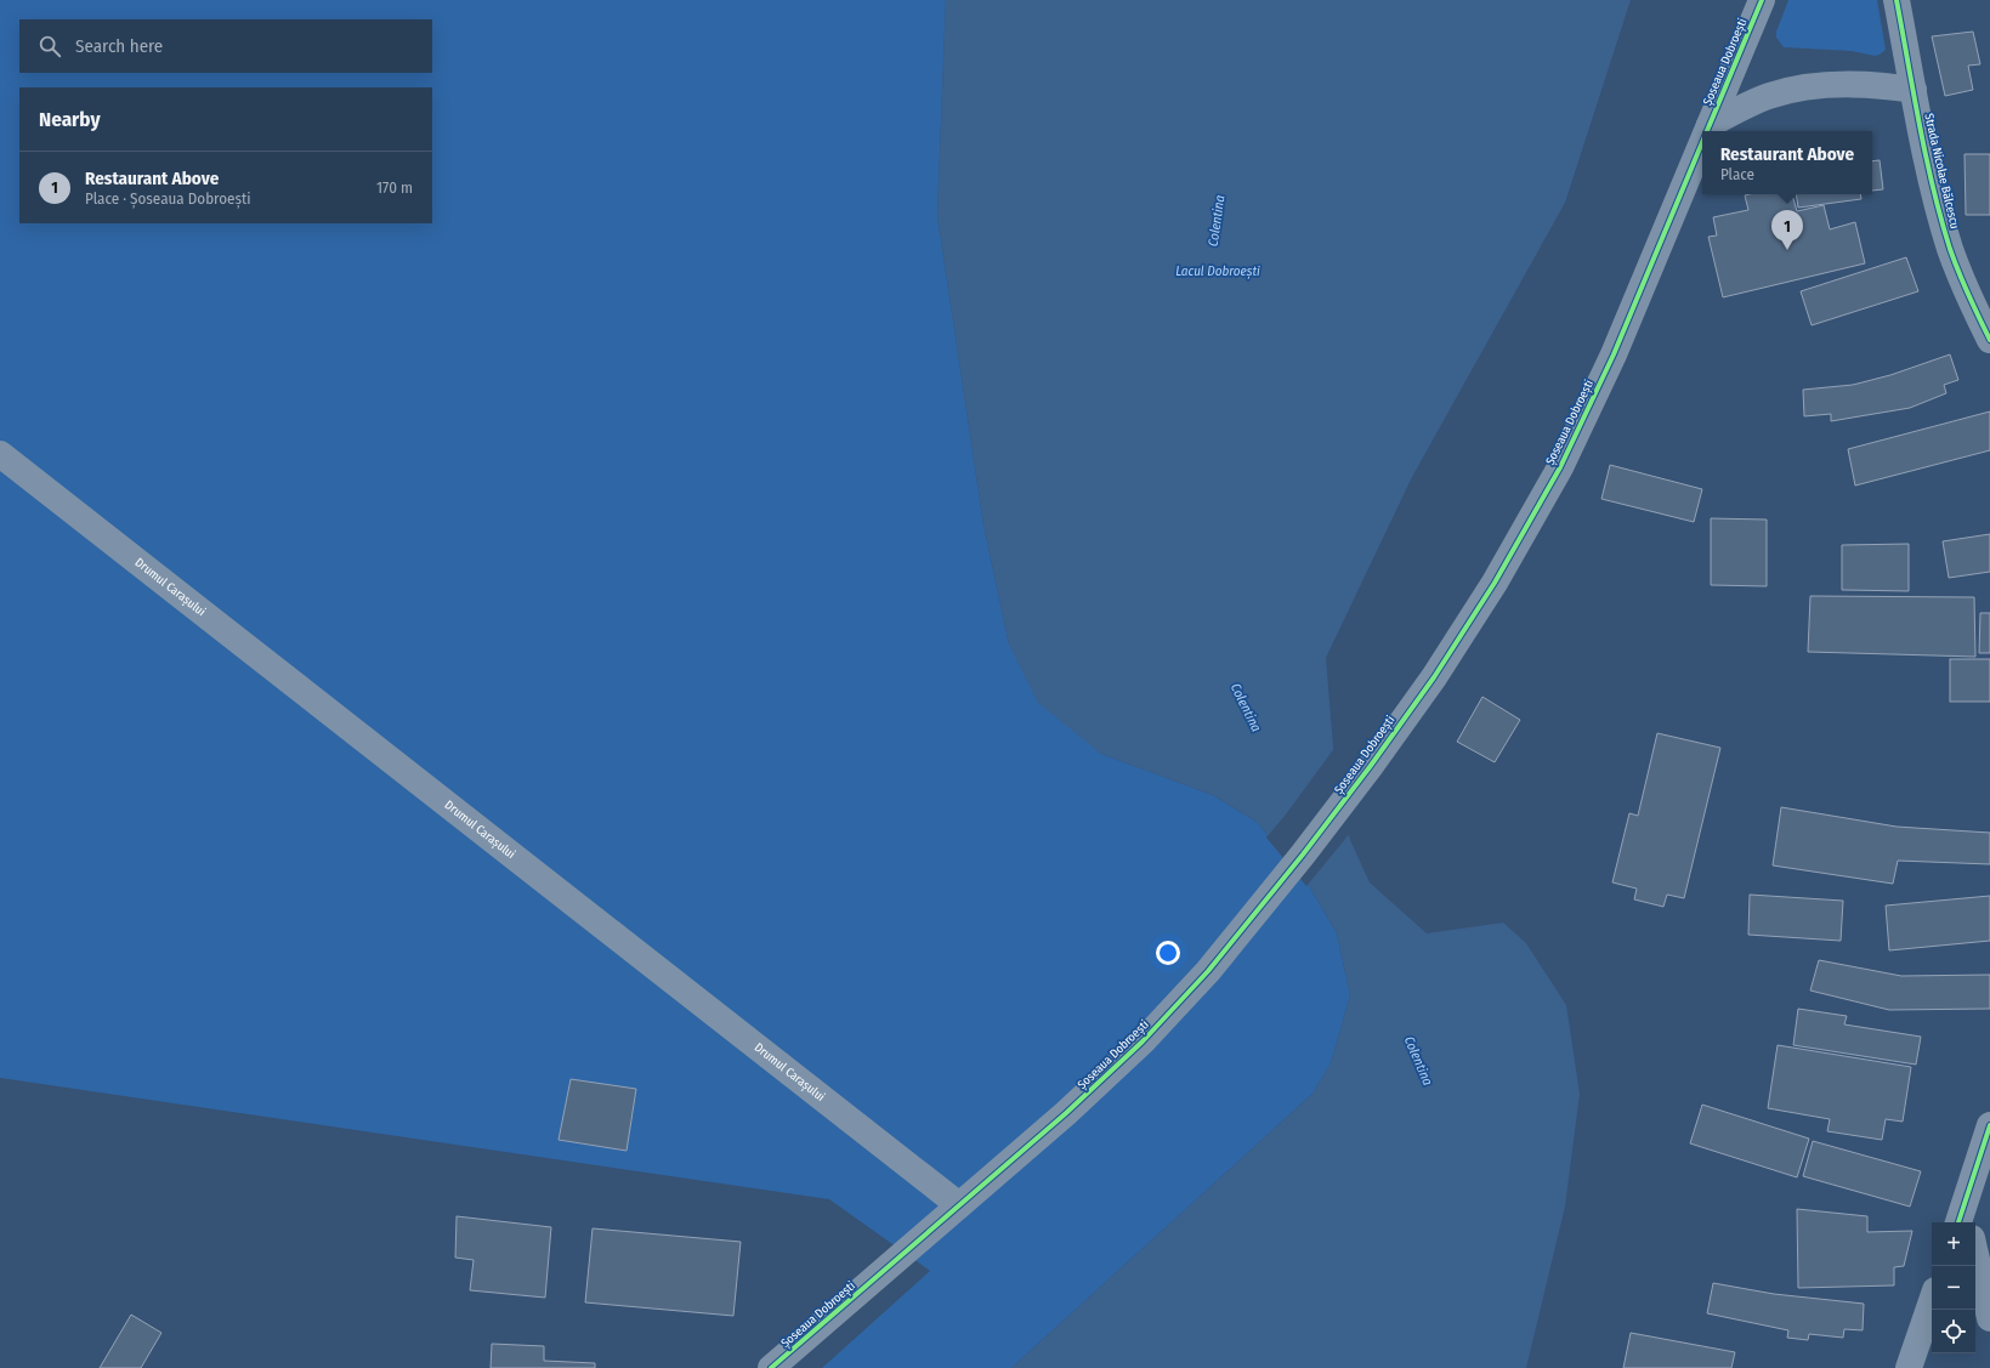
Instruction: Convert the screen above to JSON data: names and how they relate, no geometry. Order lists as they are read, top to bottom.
{
  "streets": {
    "street": ["Șoseaua Dobroești", "Strada Nicolae Bălcescu", "Drumul Carașului"]
  },
  "crossings": [
    ["Șoseaua Dobroești", "Strada Nicolae Bălcescu"],
    ["Șoseaua Dobroești", "Drumul Carașului"]
  ],
  "water": ["Colentina", "Lacul Dobroești"],
  "page": {
    "search": "Search here",
    "heading": "Nearby",
    "popup": ["Restaurant Above", "Place"],
    "list": [
      {
        "mark": "1",
        "name": "Restaurant Above",
        "note": "Place · Șoseaua Dobroești",
        "value": "170 m"
      }
    ],
    "pins": "1",
    "map_buttons": ["+", "−"]
  }
}
